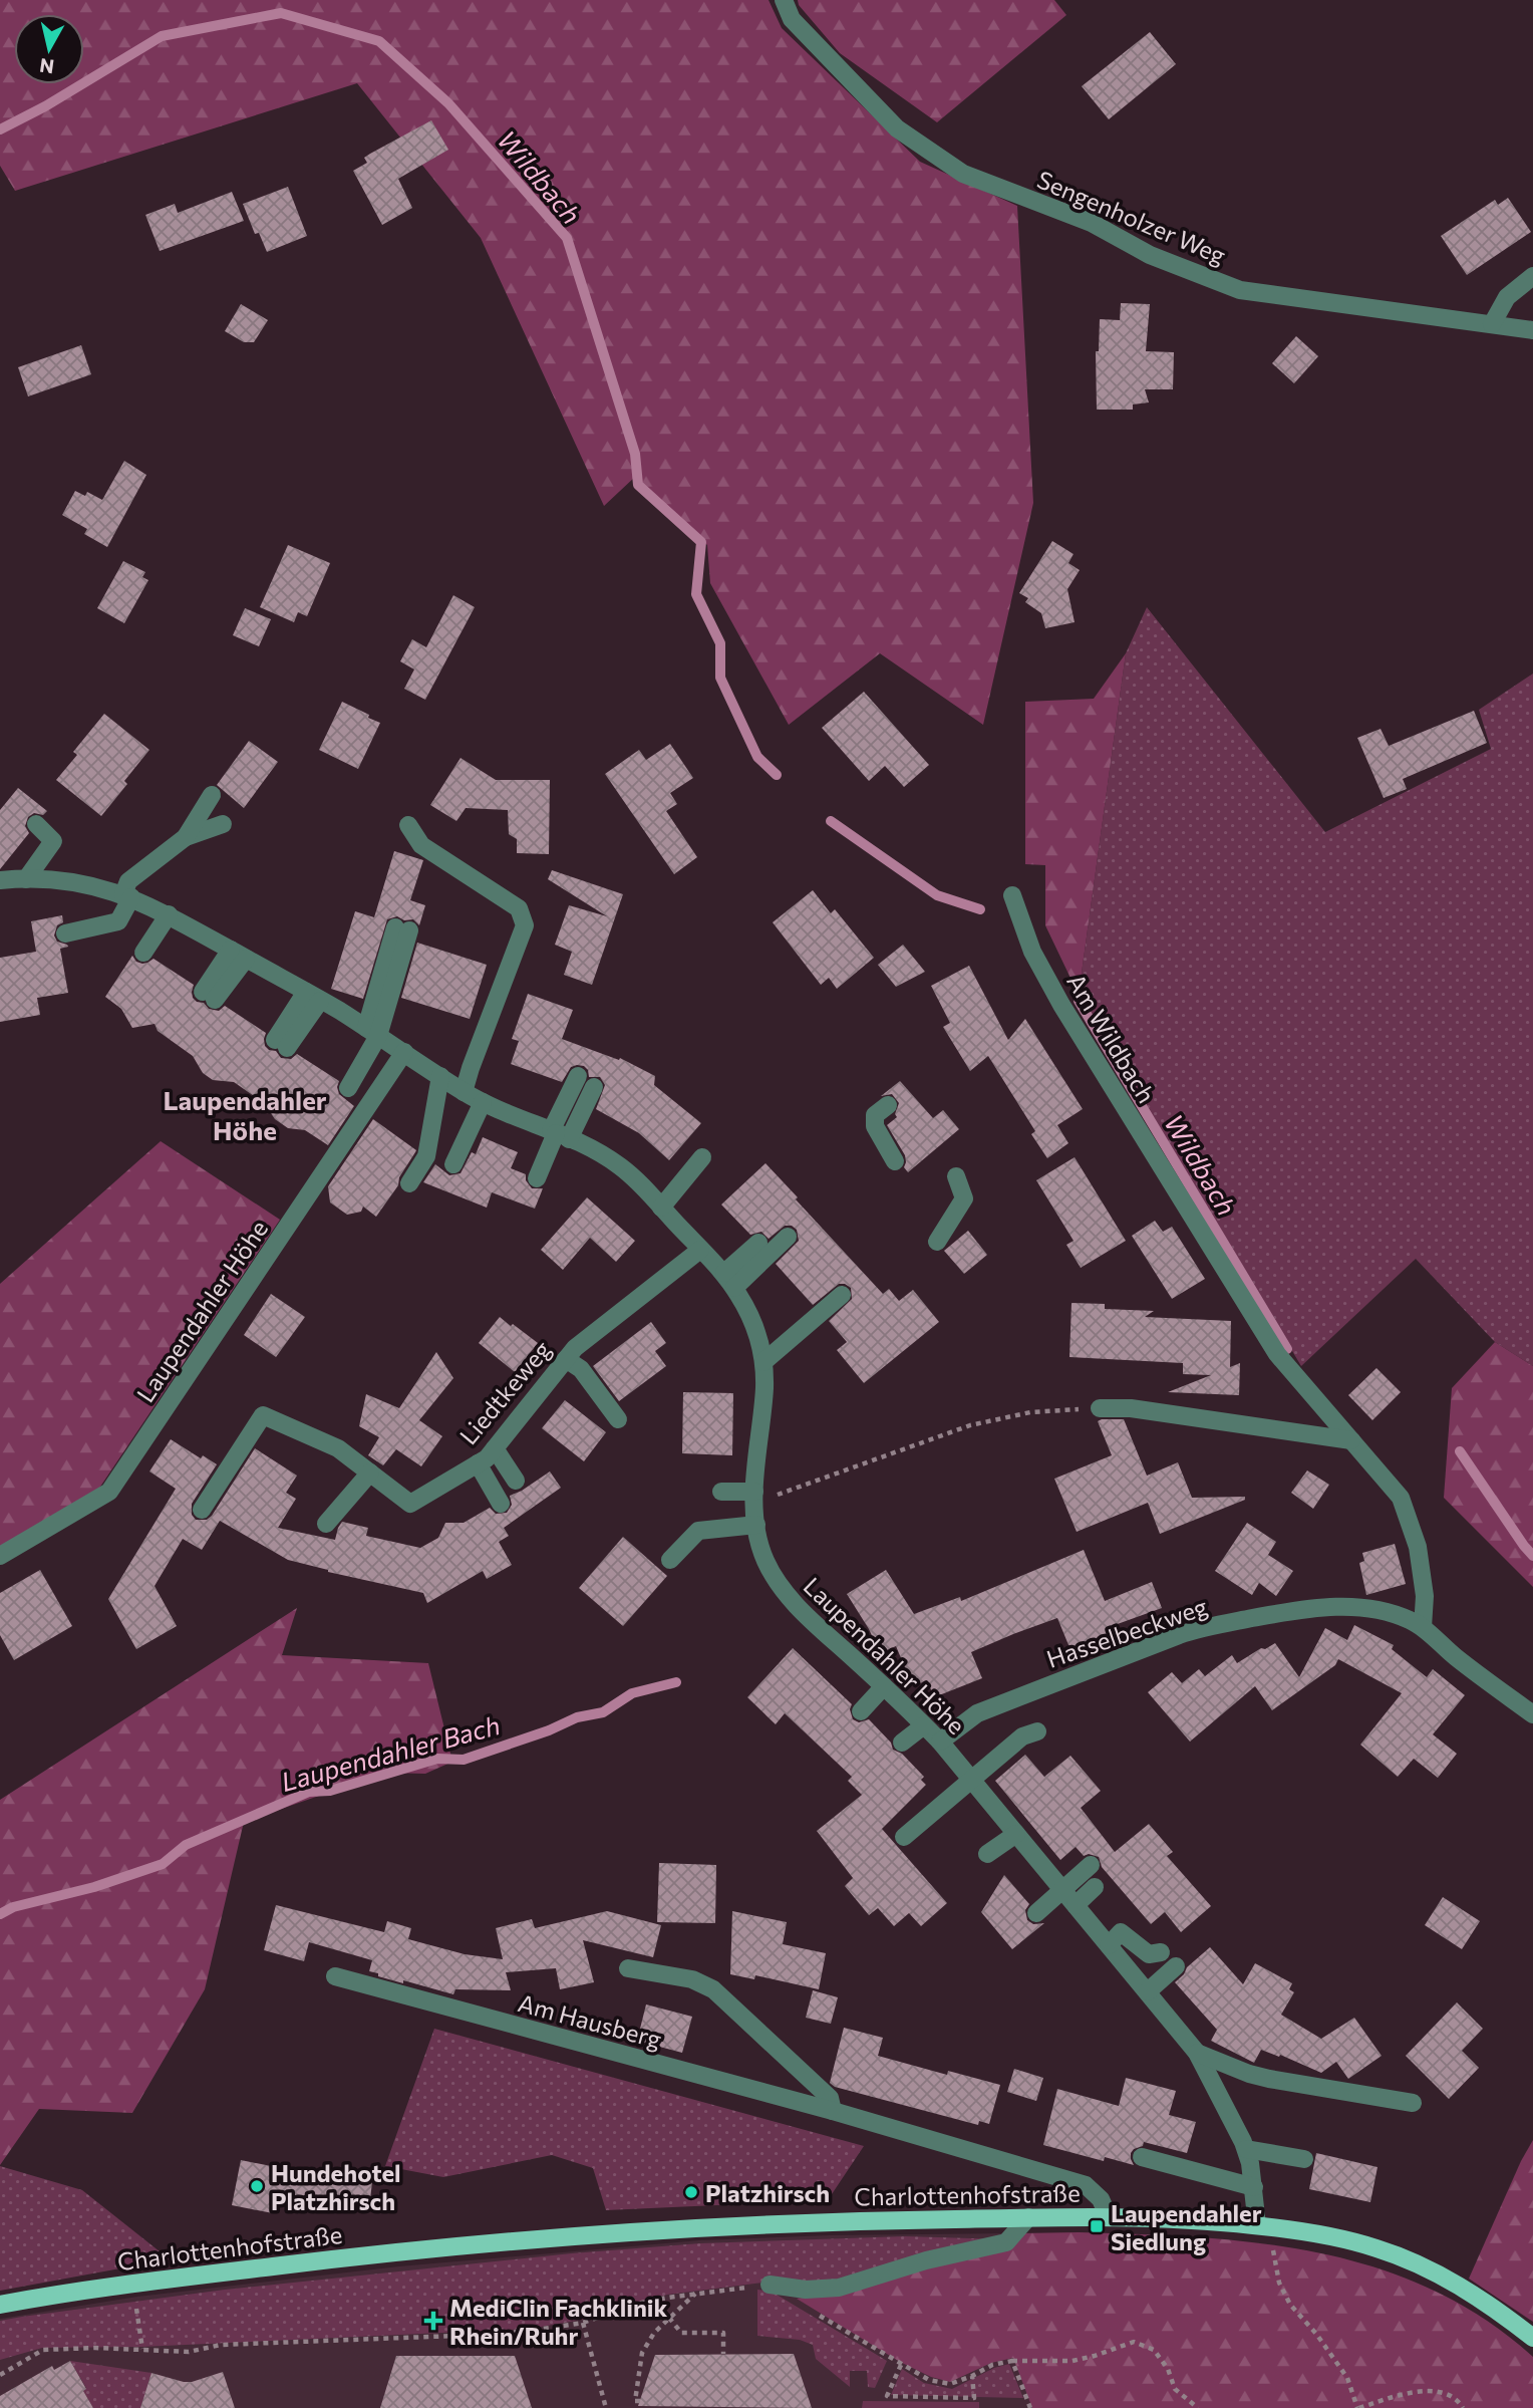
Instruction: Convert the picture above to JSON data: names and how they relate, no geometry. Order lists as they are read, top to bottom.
{
  "streets": {
    "main road": ["Charlottenhofstraße"],
    "street": [
      "Sengenholzer Weg",
      "Am Wildbach",
      "Laupendahler Höhe",
      "Liedtkeweg",
      "Hasselbeckweg",
      "Am Hausberg"
    ]
  },
  "crossings": [
    ["Am Wildbach", "Hasselbeckweg"],
    ["Laupendahler Höhe", "Liedtkeweg"],
    ["Laupendahler Höhe", "Hasselbeckweg"],
    ["Laupendahler Höhe", "Charlottenhofstraße"],
    ["Am Hausberg", "Charlottenhofstraße"]
  ],
  "districts": ["Laupendahler Höhe"],
  "water": ["Wildbach", "Laupendahler Bach"],
  "places": {
    "other": ["Hundehotel Platzhirsch", "Platzhirsch"],
    "transit": ["Laupendahler Siedlung"],
    "health": ["MediClin Fachklinik Rhein/Ruhr"]
  },
  "north": "bottom"
}
